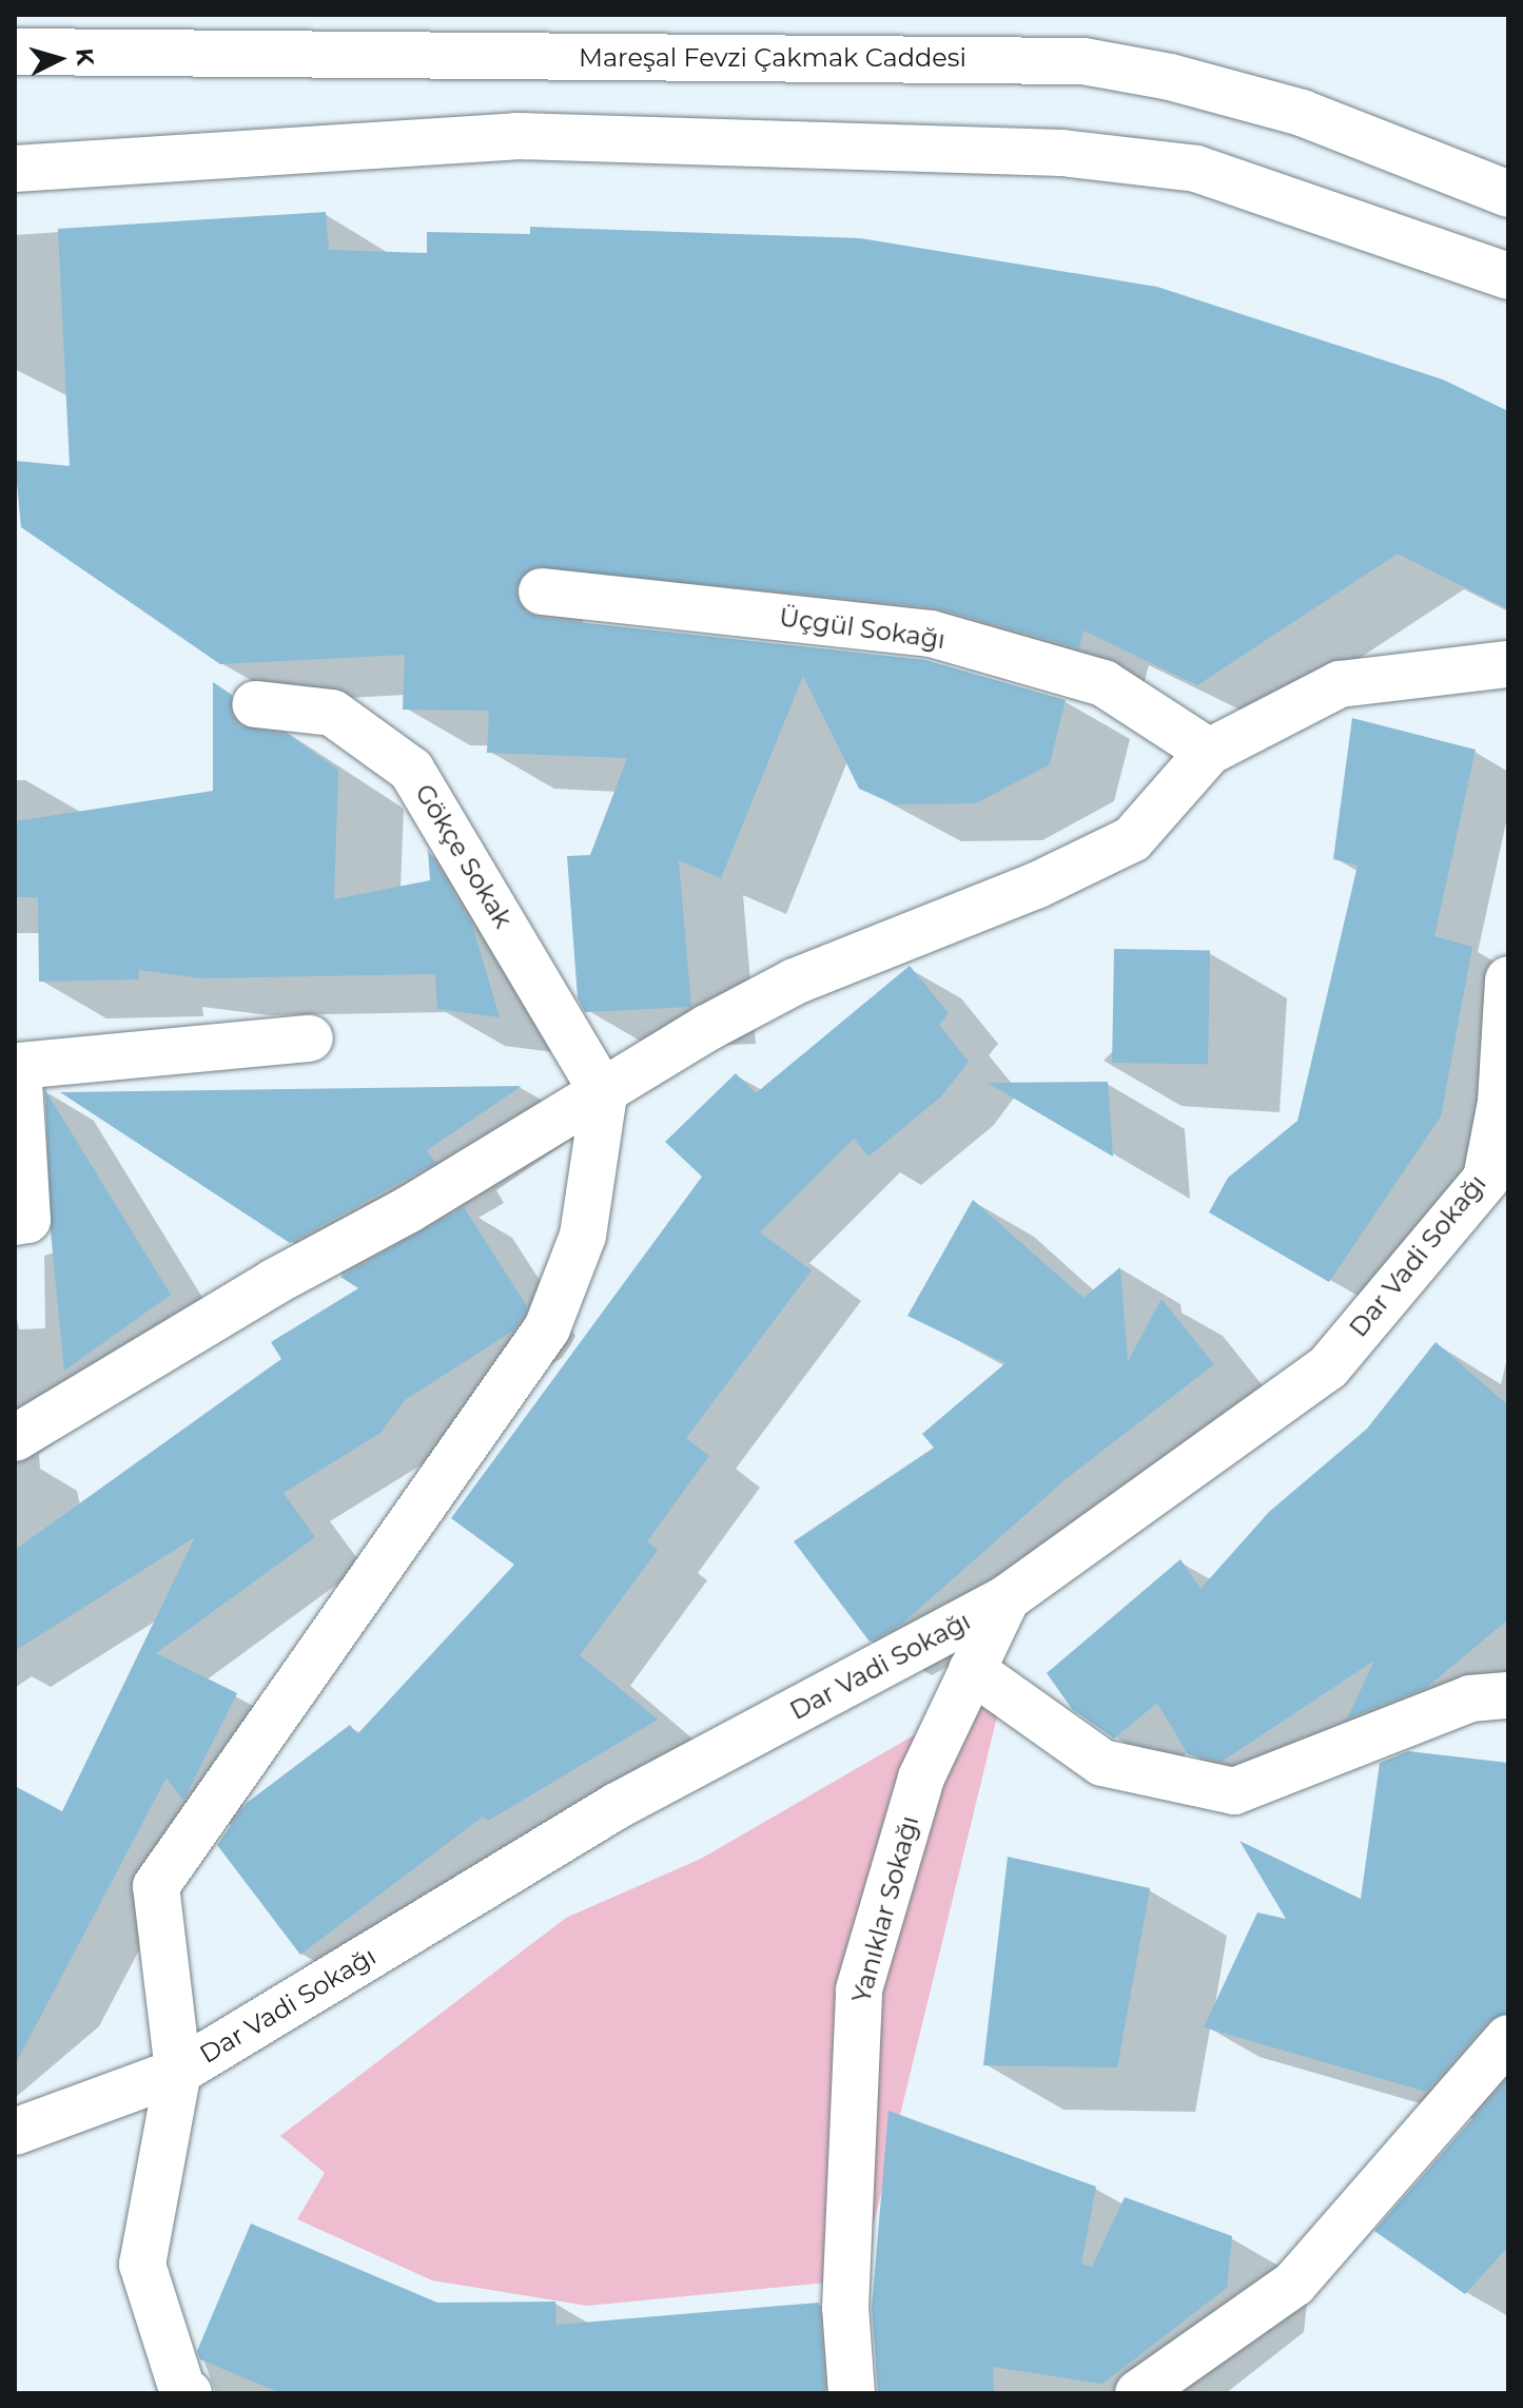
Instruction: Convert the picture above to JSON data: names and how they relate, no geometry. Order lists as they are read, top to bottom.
{
  "streets": {
    "street": [
      "Mareşal Fevzi Çakmak Caddesi",
      "Üçgül Sokağı",
      "Gökçe Sokak",
      "Dar Vadi Sokağı",
      "Yanıklar Sokağı"
    ]
  },
  "crossings": [
    ["Dar Vadi Sokağı", "Yanıklar Sokağı"]
  ],
  "north": "right"
}
